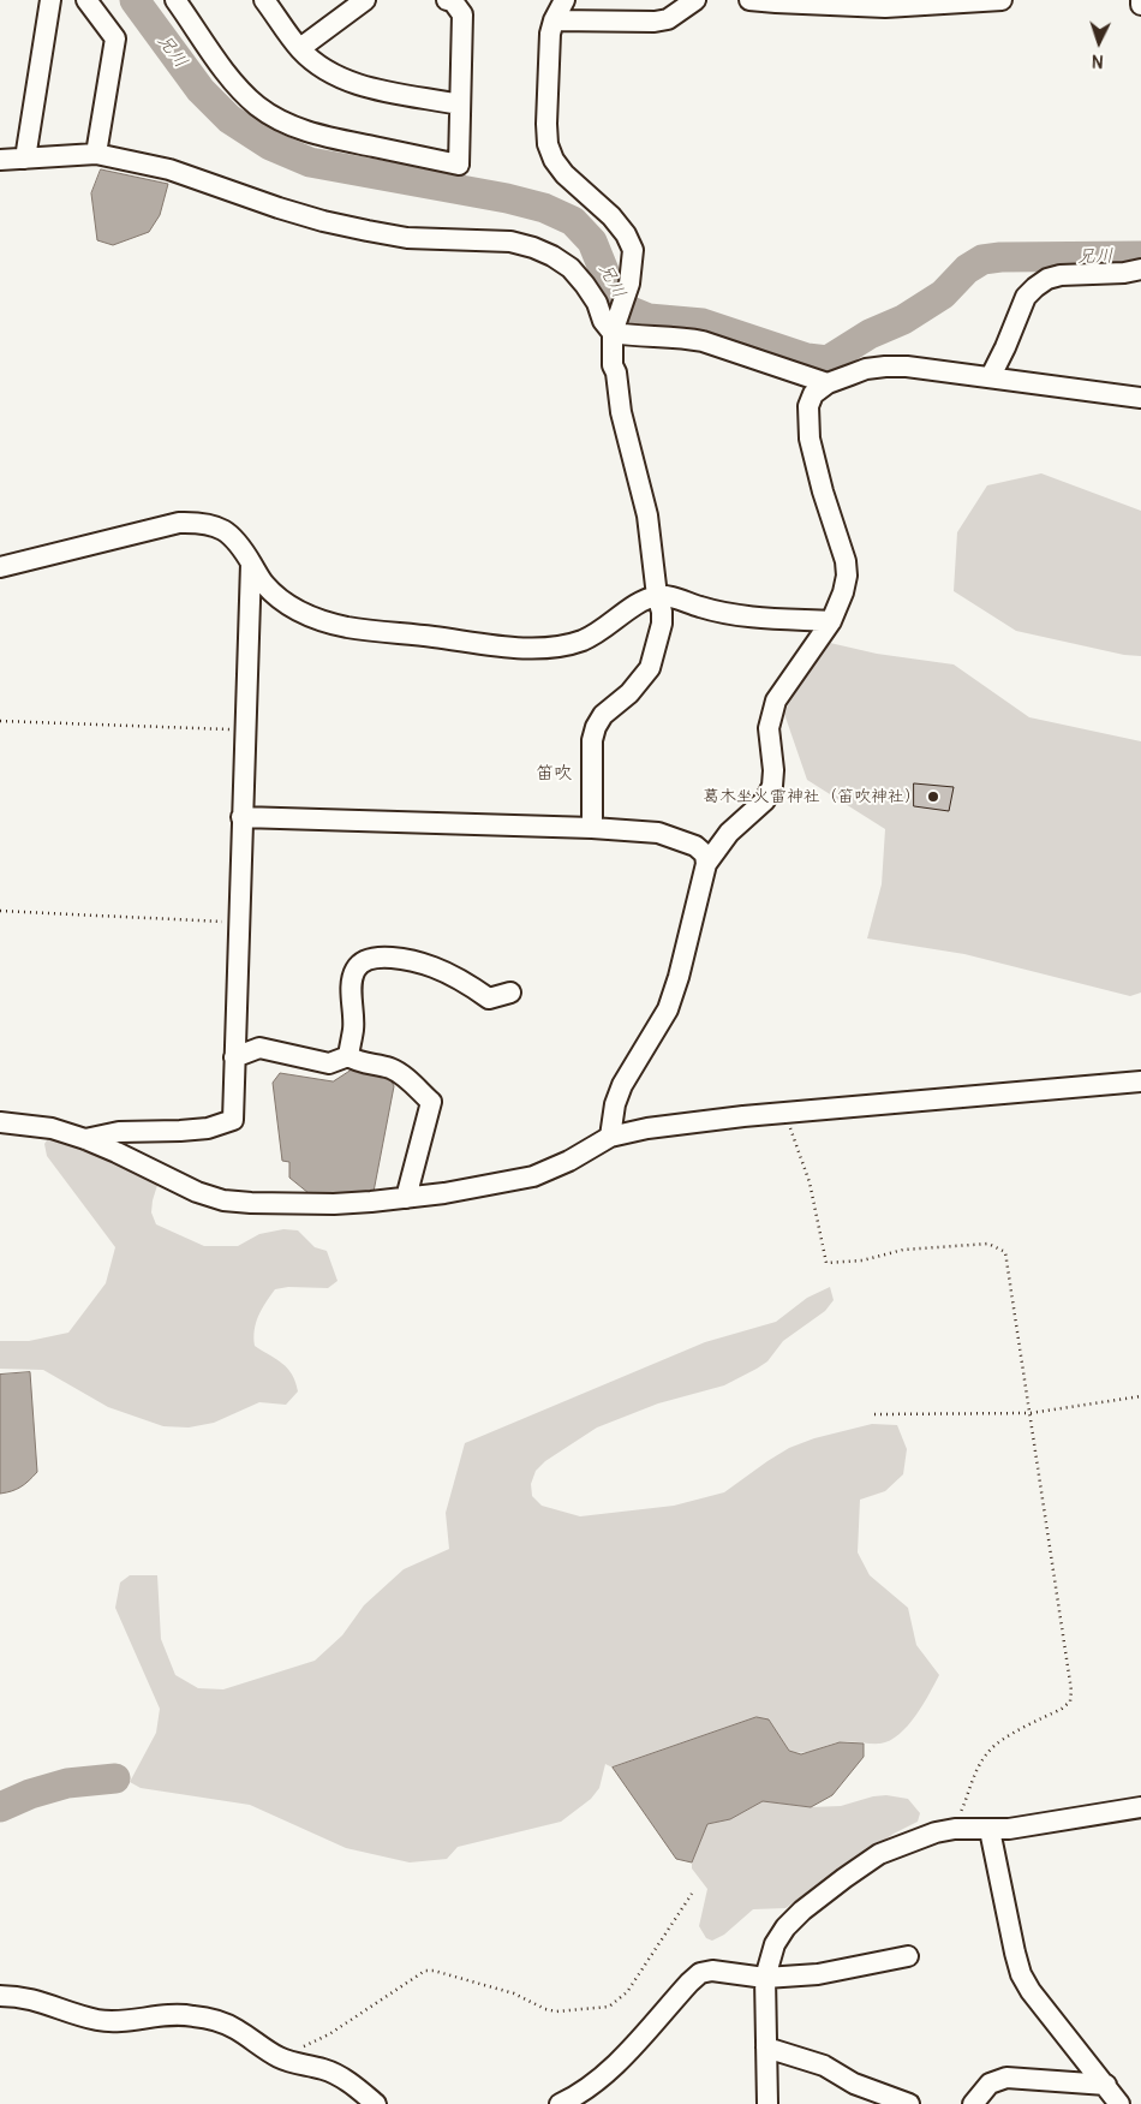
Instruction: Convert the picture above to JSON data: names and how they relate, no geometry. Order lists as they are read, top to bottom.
{
  "districts": ["笛吹"],
  "water": ["兄川"],
  "places": ["葛木坐火雷神社（笛吹神社）"],
  "north": "bottom"
}
